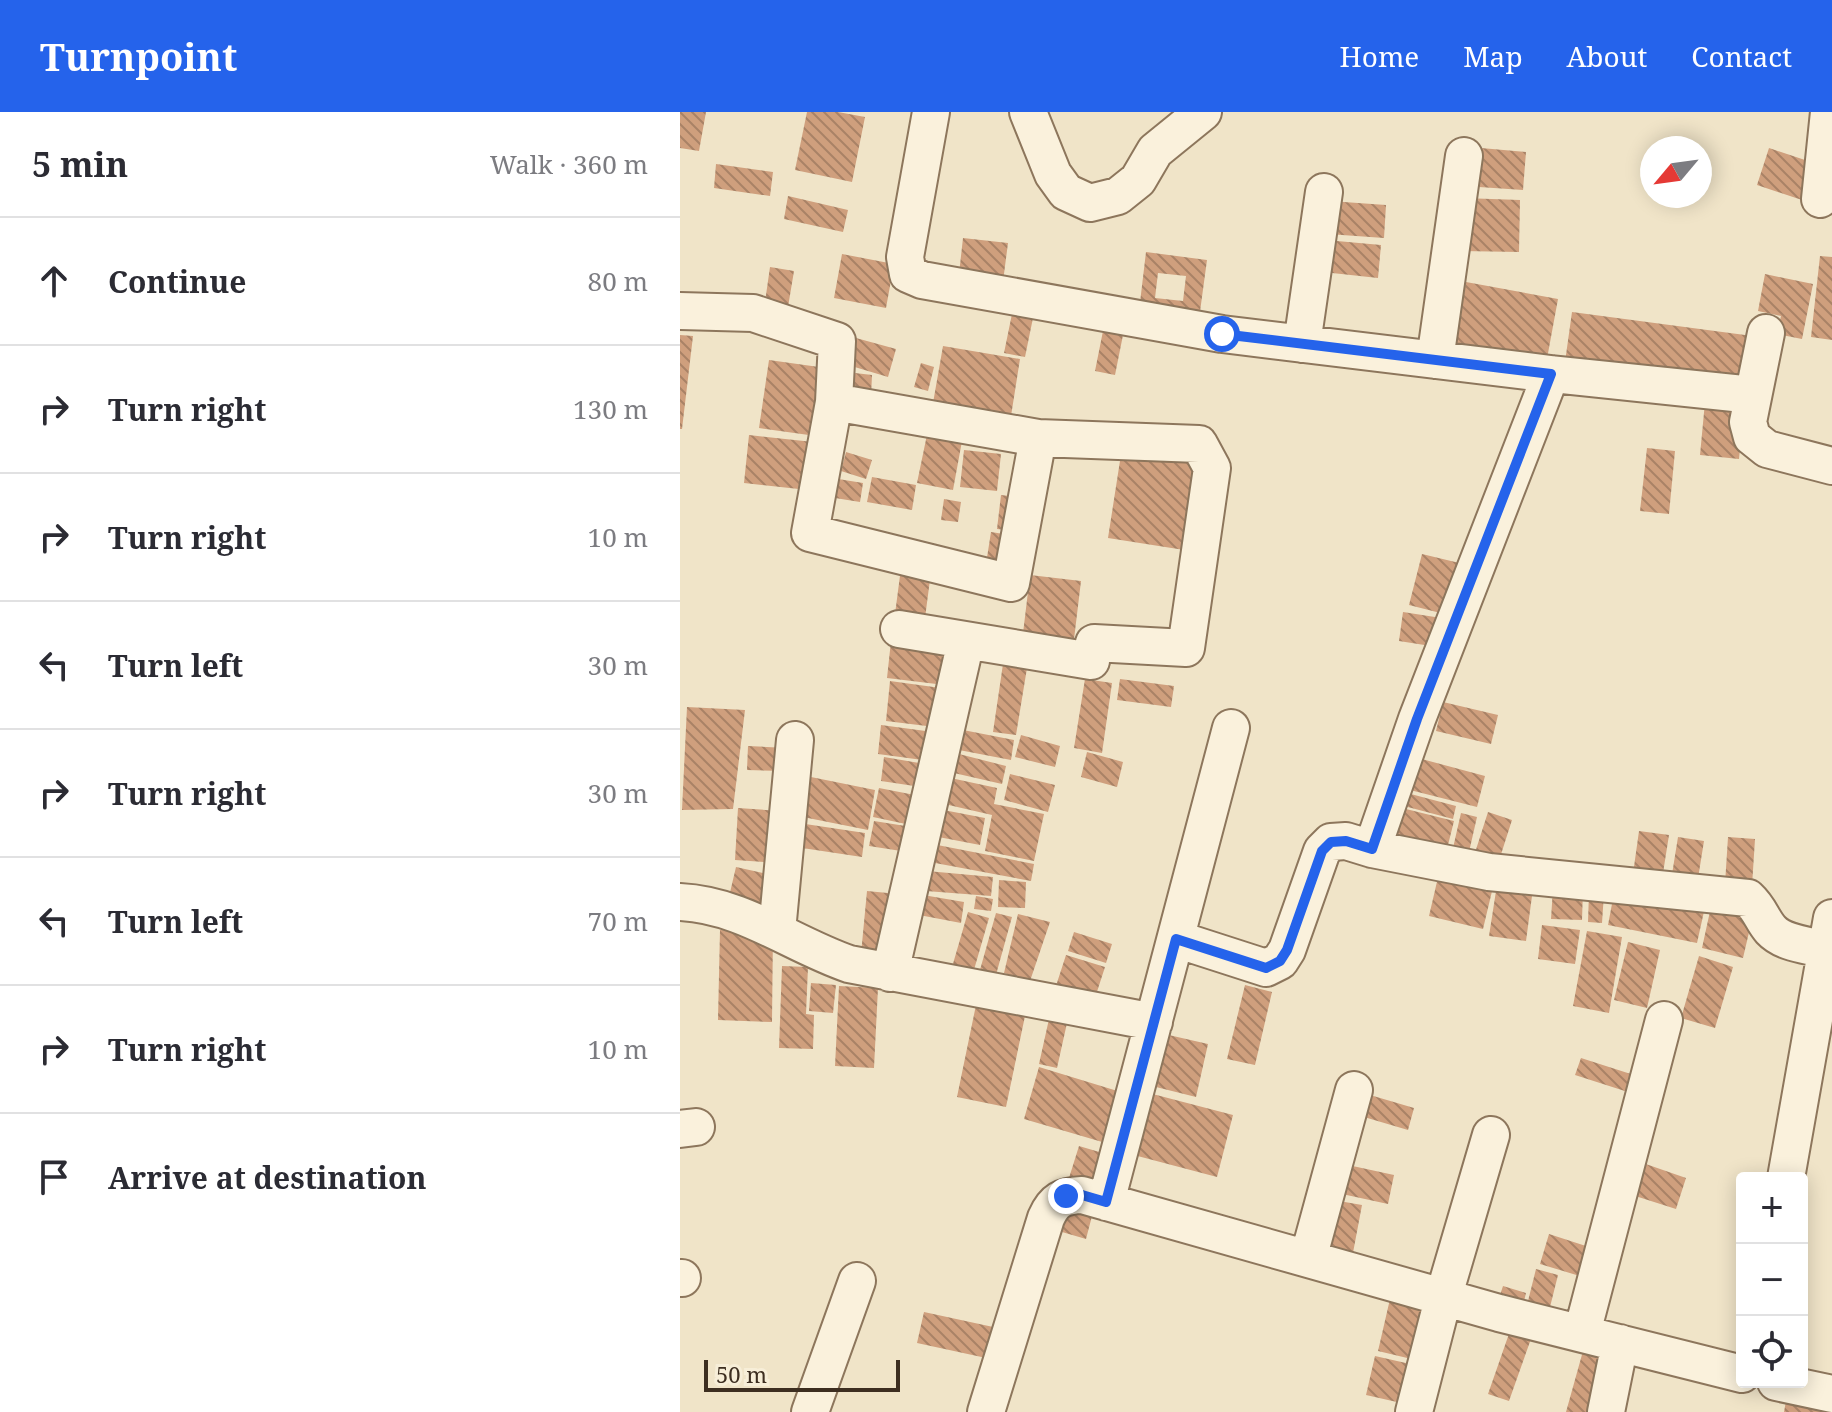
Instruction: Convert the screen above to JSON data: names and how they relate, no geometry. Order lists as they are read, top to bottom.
{
  "scale_bar": "50 m",
  "north": "bottom left",
  "page": {
    "header": "Turnpoint",
    "nav": [
      "Home",
      "Map",
      "About",
      "Contact"
    ],
    "heading": ["5 min", "Walk · 360 m"],
    "list": [
      ["Continue", "80 m"],
      ["Turn right", "130 m"],
      ["Turn right", "10 m"],
      ["Turn left", "30 m"],
      ["Turn right", "30 m"],
      ["Turn left", "70 m"],
      ["Turn right", "10 m"],
      "Arrive at destination"
    ],
    "map_buttons": ["+", "−"],
    "scale": "50 m"
  }
}
